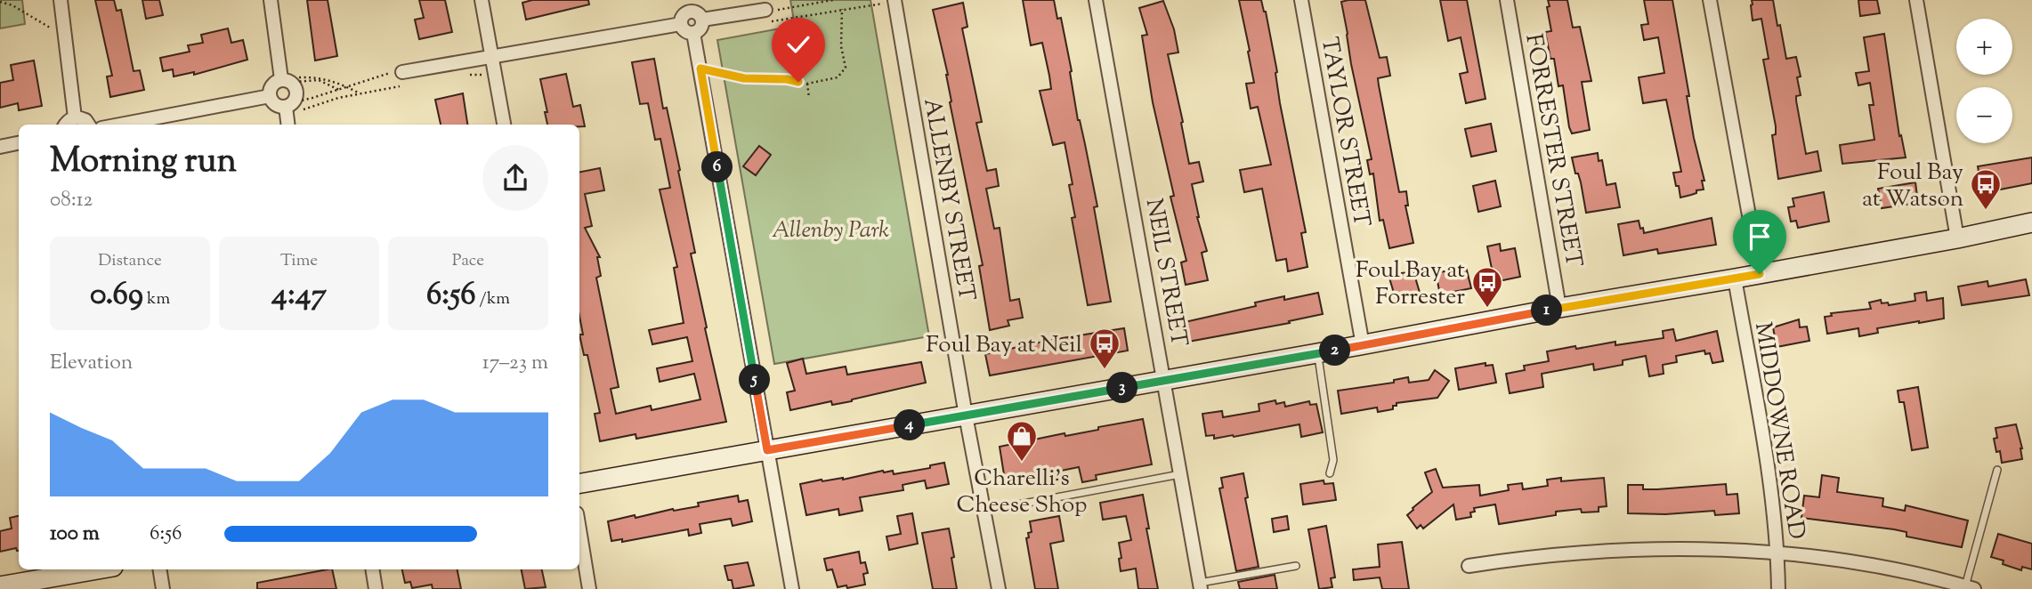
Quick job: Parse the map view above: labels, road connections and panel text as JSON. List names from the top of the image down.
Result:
{
  "streets": {
    "street": [
      "TAYLOR STREET",
      "FORRESTER STREET",
      "ALLENBY STREET",
      "NEIL STREET",
      "MIDDOWNE ROAD"
    ]
  },
  "parks": ["Allenby Park"],
  "places": {
    "bus stop": ["Foul Bay at Watson", "Foul Bay at Forrester", "Foul Bay at Neil"],
    "shop": ["Charelli's Cheese Shop"]
  },
  "page": {
    "map_buttons": ["+", "−"],
    "heading": ["Morning run", "08:12"],
    "pins": [
      "6",
      "1",
      "2",
      "5",
      "3",
      "4"
    ],
    "stats": [
      ["Distance", "0.69 km"],
      ["Time", "4:47"],
      ["Pace", "6:56 /km"]
    ],
    "chart": ["Elevation", "17–23 m"],
    "list": [
      {
        "name": "100 m",
        "note": "6:56"
      }
    ]
  }
}
